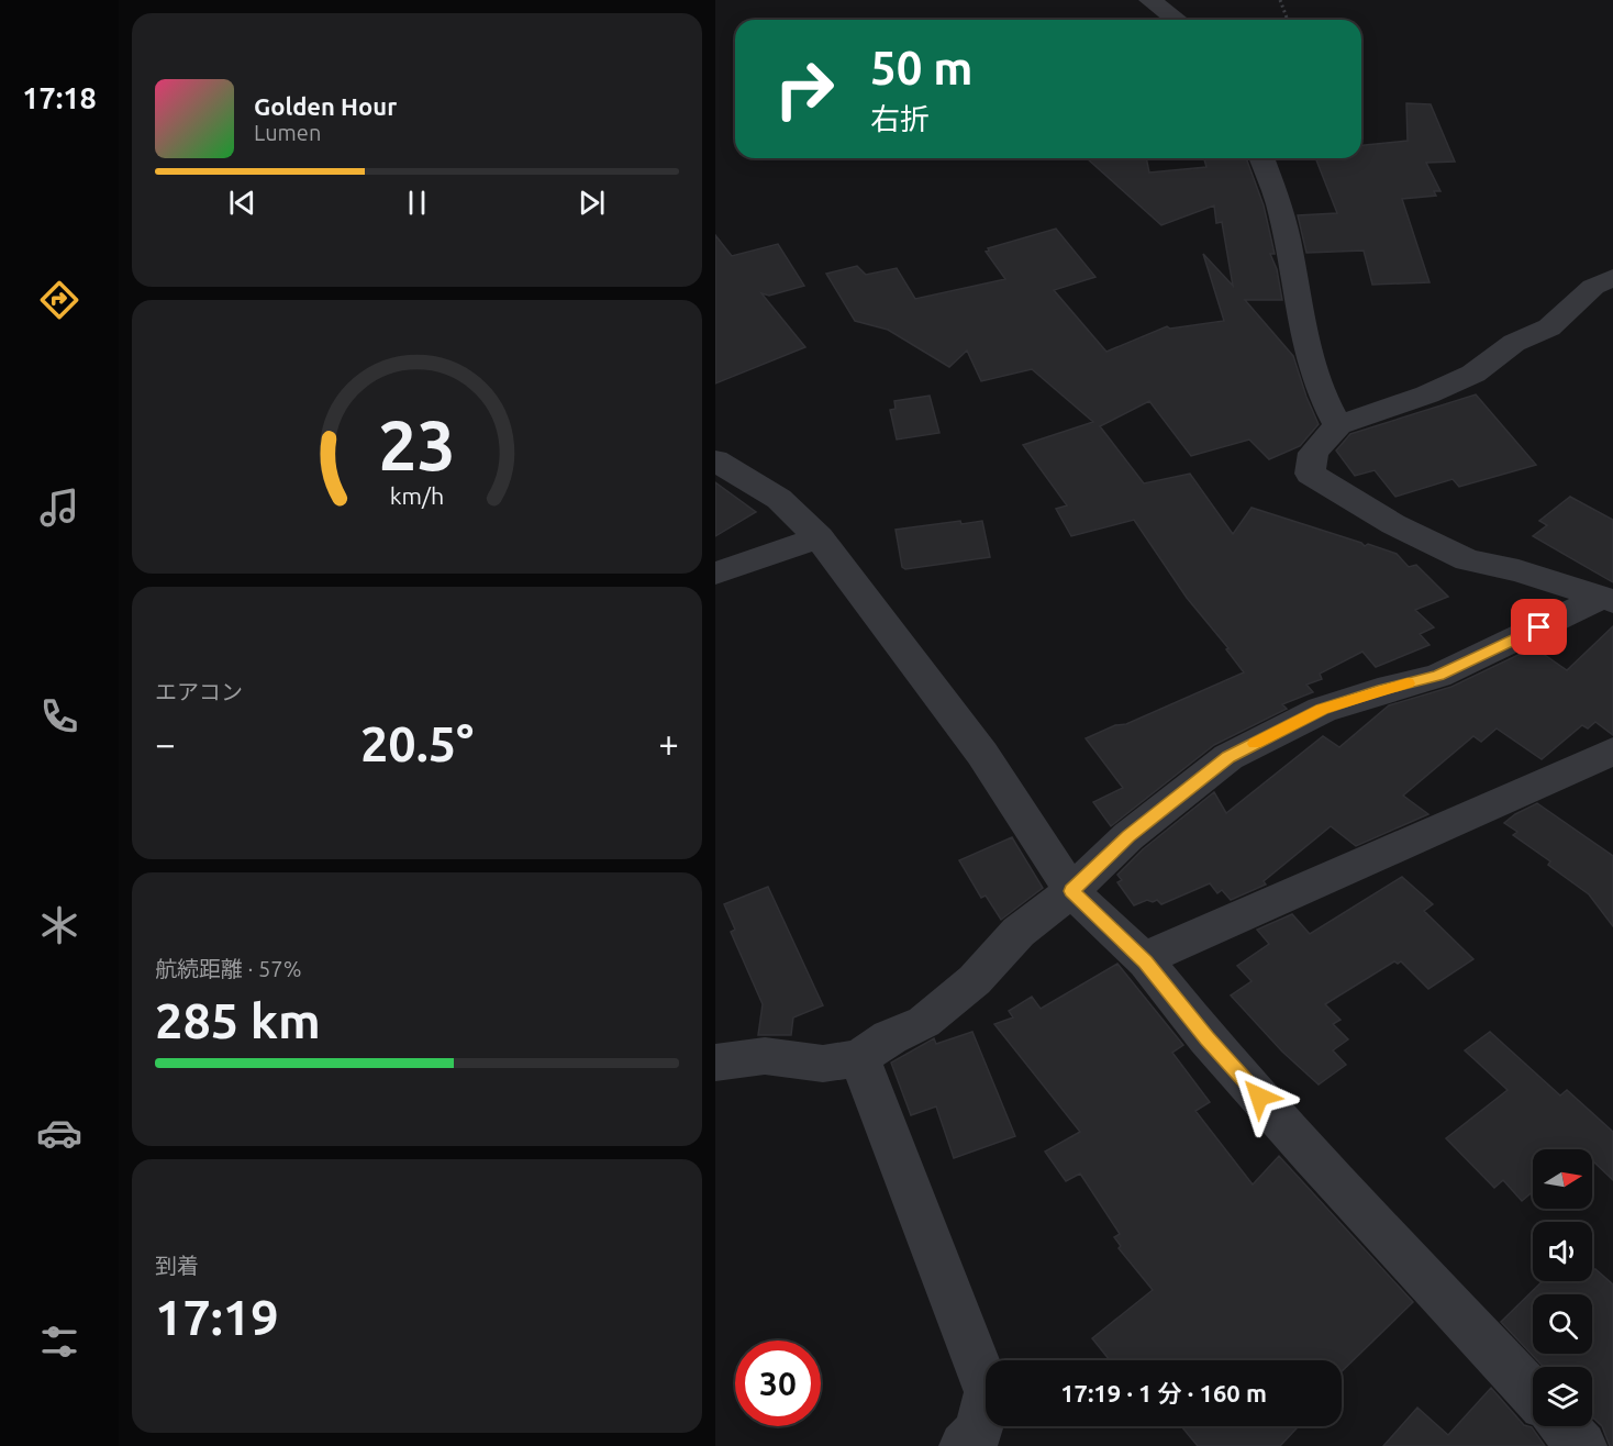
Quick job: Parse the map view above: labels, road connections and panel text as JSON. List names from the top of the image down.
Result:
{
  "north": "right",
  "page": {
    "tabs": "17:18",
    "turn": ["50 m", "右折"],
    "song": ["Golden Hour", "Lumen"],
    "tile": [
      "エアコン",
      ["航続距離 · 57%", "285 km"],
      ["到着", "17:19"]
    ],
    "heat": ["−", "20.5°", "+"],
    "limit": "30",
    "trip": "17:19 · 1 分 · 160 m",
    "gauge": ["23", "km/h"]
  }
}
